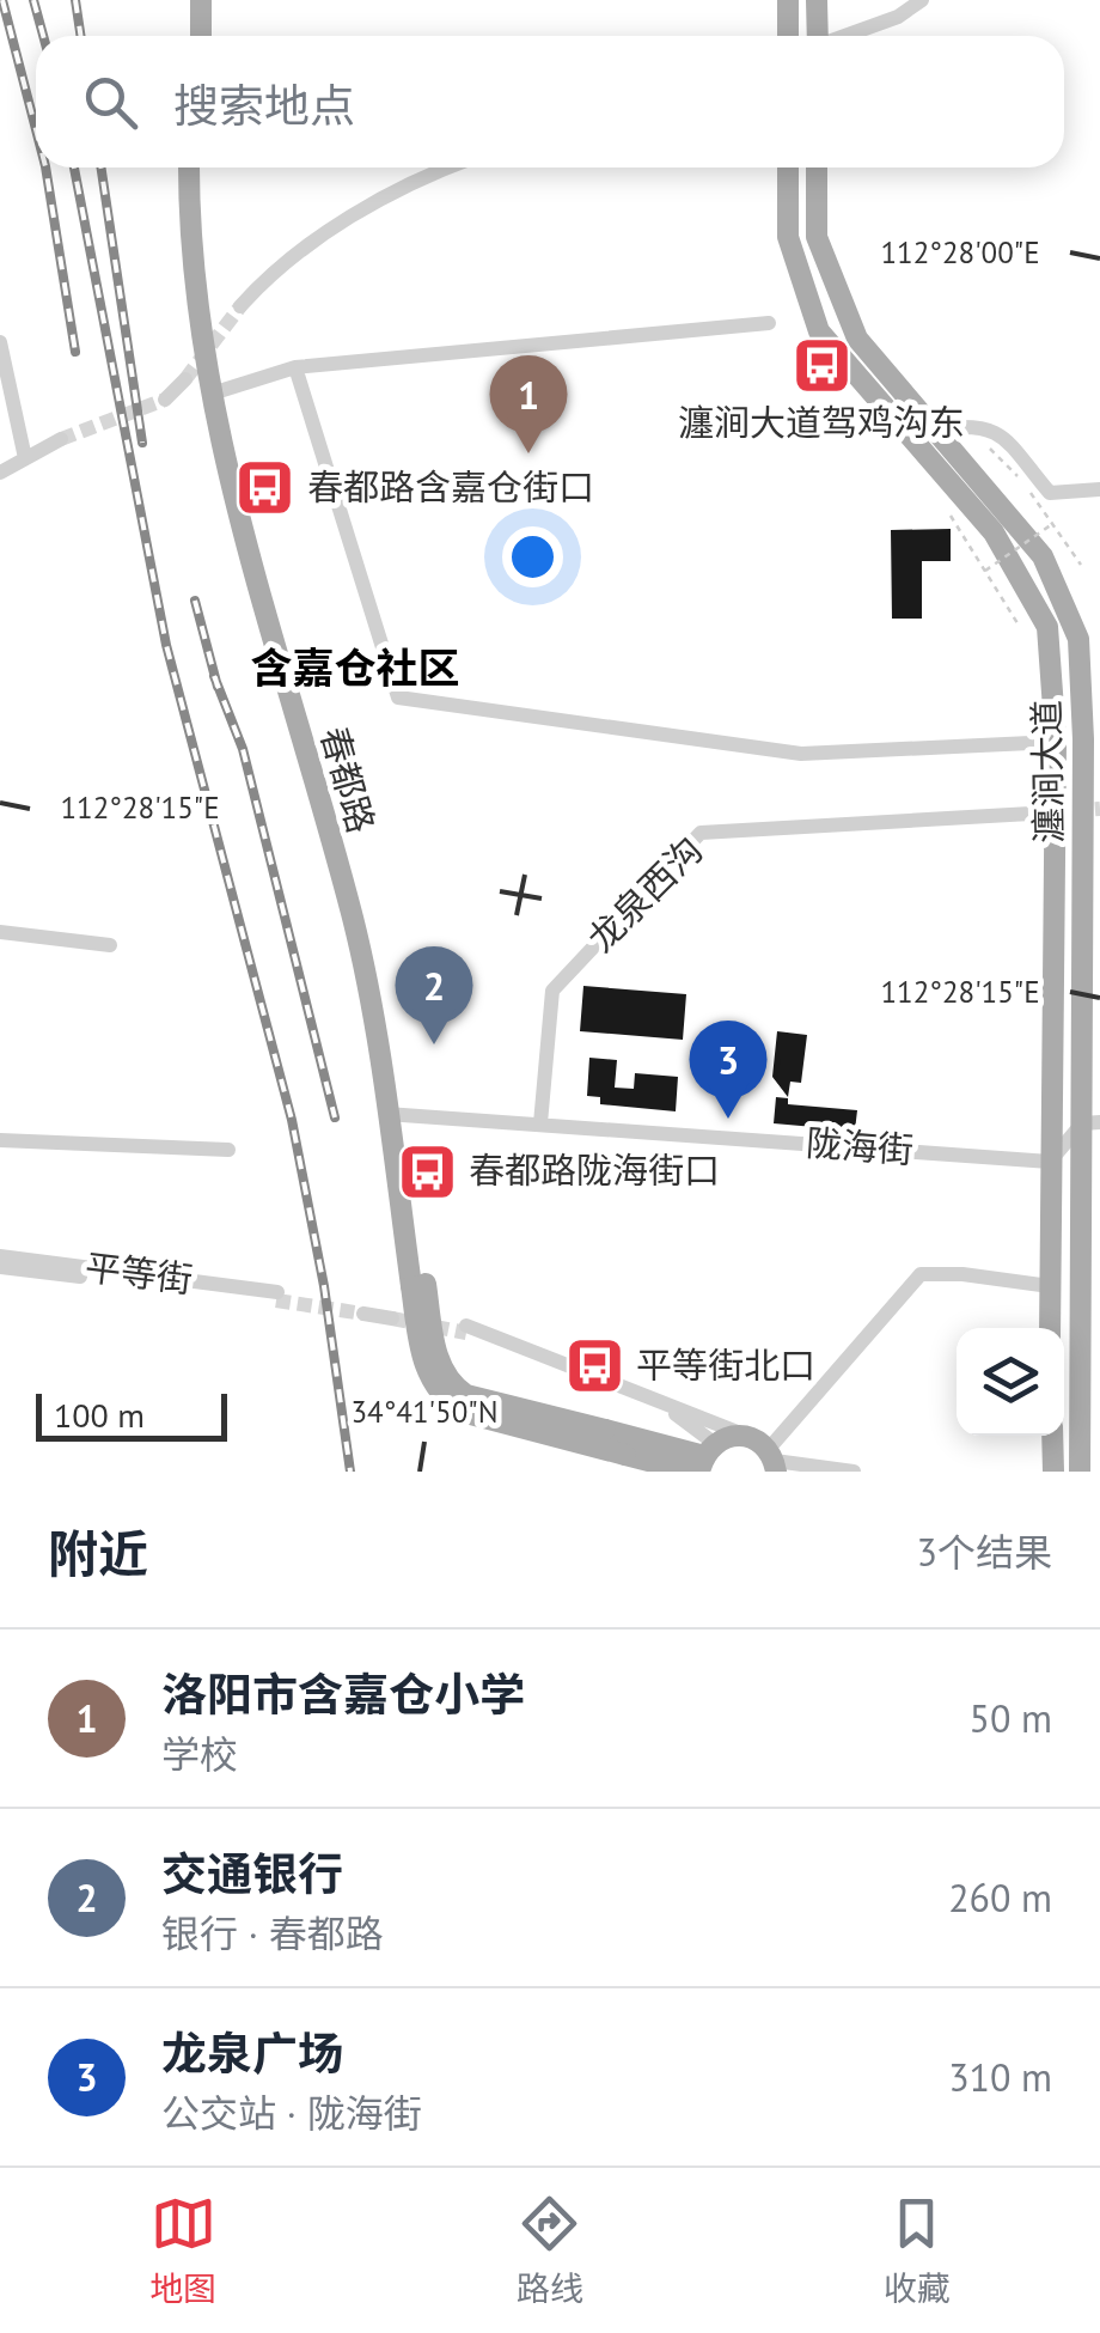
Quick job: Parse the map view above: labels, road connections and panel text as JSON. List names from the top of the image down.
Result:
{
  "streets": {
    "main road": ["瀍涧大道", "春都路"],
    "street": ["龙泉西沟", "陇海街", "平等街"]
  },
  "crossings": [
    ["瀍涧大道", "陇海街"],
    ["春都路", "陇海街"],
    ["龙泉西沟", "陇海街"]
  ],
  "districts": ["含嘉仓社区"],
  "places": {
    "bus stop": [
      "瀍涧大道驾鸡沟东",
      "春都路含嘉仓街口",
      "春都路陇海街口",
      "平等街北口"
    ]
  },
  "scale_bar": "100 m",
  "page": {
    "search": "搜索地点",
    "pins": ["1", "2", "3"],
    "scale": "100 m",
    "heading": ["附近", "3个结果"],
    "list": [
      {
        "mark": "1",
        "name": "洛阳市含嘉仓小学",
        "note": "学校",
        "value": "50 m"
      },
      {
        "mark": "2",
        "name": "交通银行",
        "note": "银行 · 春都路",
        "value": "260 m"
      },
      {
        "mark": "3",
        "name": "龙泉广场",
        "note": "公交站 · 陇海街",
        "value": "310 m"
      }
    ],
    "nav": ["地图", "路线", "收藏"]
  },
  "coordinates": ["112°28'00\"E", "112°28'15\"E", "34°41'50\"N"]
}
